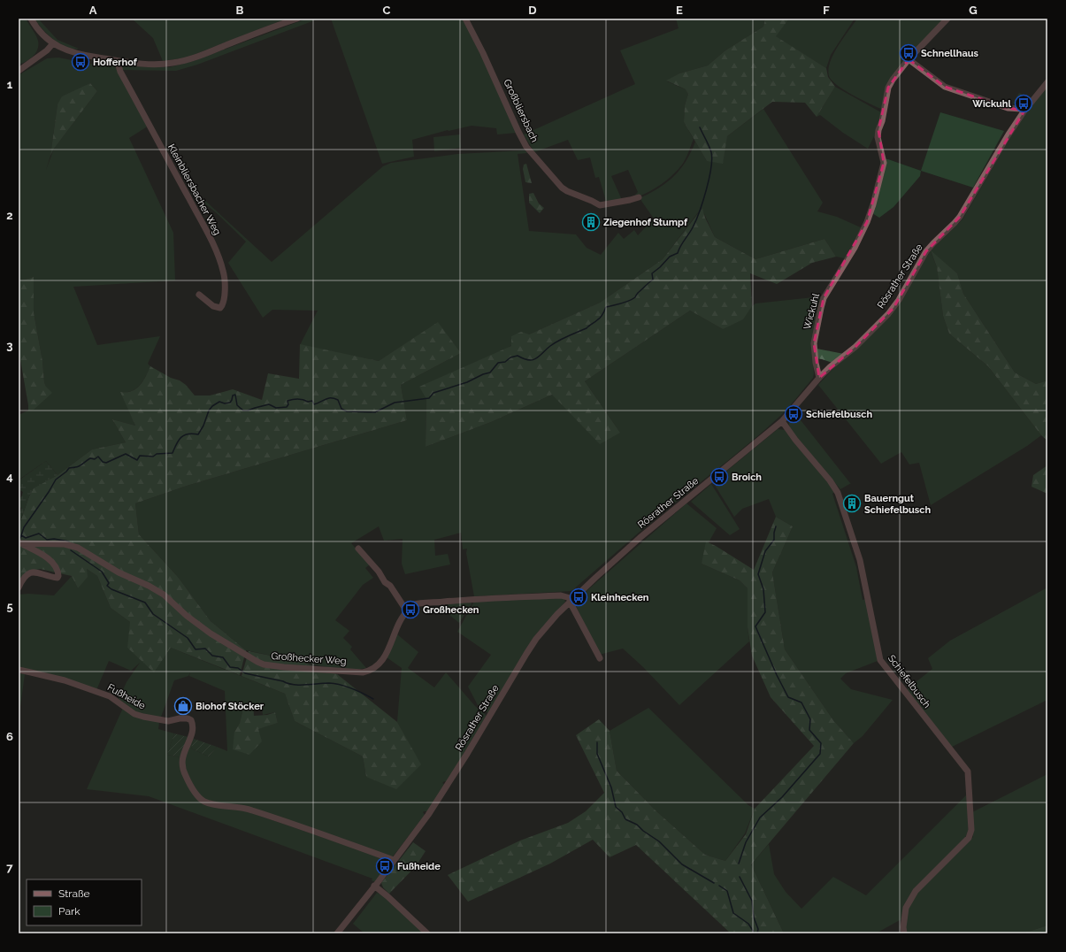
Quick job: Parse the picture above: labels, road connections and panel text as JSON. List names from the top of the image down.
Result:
{
  "streets": {
    "street": [
      "Großbliersbach",
      "Kleinbliersbacher Weg",
      "Rösrather Straße",
      "Wickuhl",
      "Großhecker Weg",
      "Schiefelbusch",
      "Fußheide"
    ]
  },
  "crossings": [
    ["Rösrather Straße", "Wickuhl"],
    ["Rösrather Straße", "Schiefelbusch"],
    ["Rösrather Straße", "Fußheide"]
  ],
  "places": {
    "bus stop": [
      "Schnellhaus",
      "Hofferhof",
      "Wickuhl",
      "Schiefelbusch",
      "Broich",
      "Kleinhecken",
      "Großhecken",
      "Fußheide"
    ],
    "building": ["Ziegenhof Stumpf", "Bauerngut Schiefelbusch"],
    "shop": ["Biohof Stöcker"]
  },
  "legend": ["Straße", "Park"],
  "grid": {
    "columns": [
      "A",
      "B",
      "C",
      "D",
      "E",
      "F",
      "G"
    ],
    "rows": [
      "1",
      "2",
      "3",
      "4",
      "5",
      "6",
      "7"
    ]
  }
}
